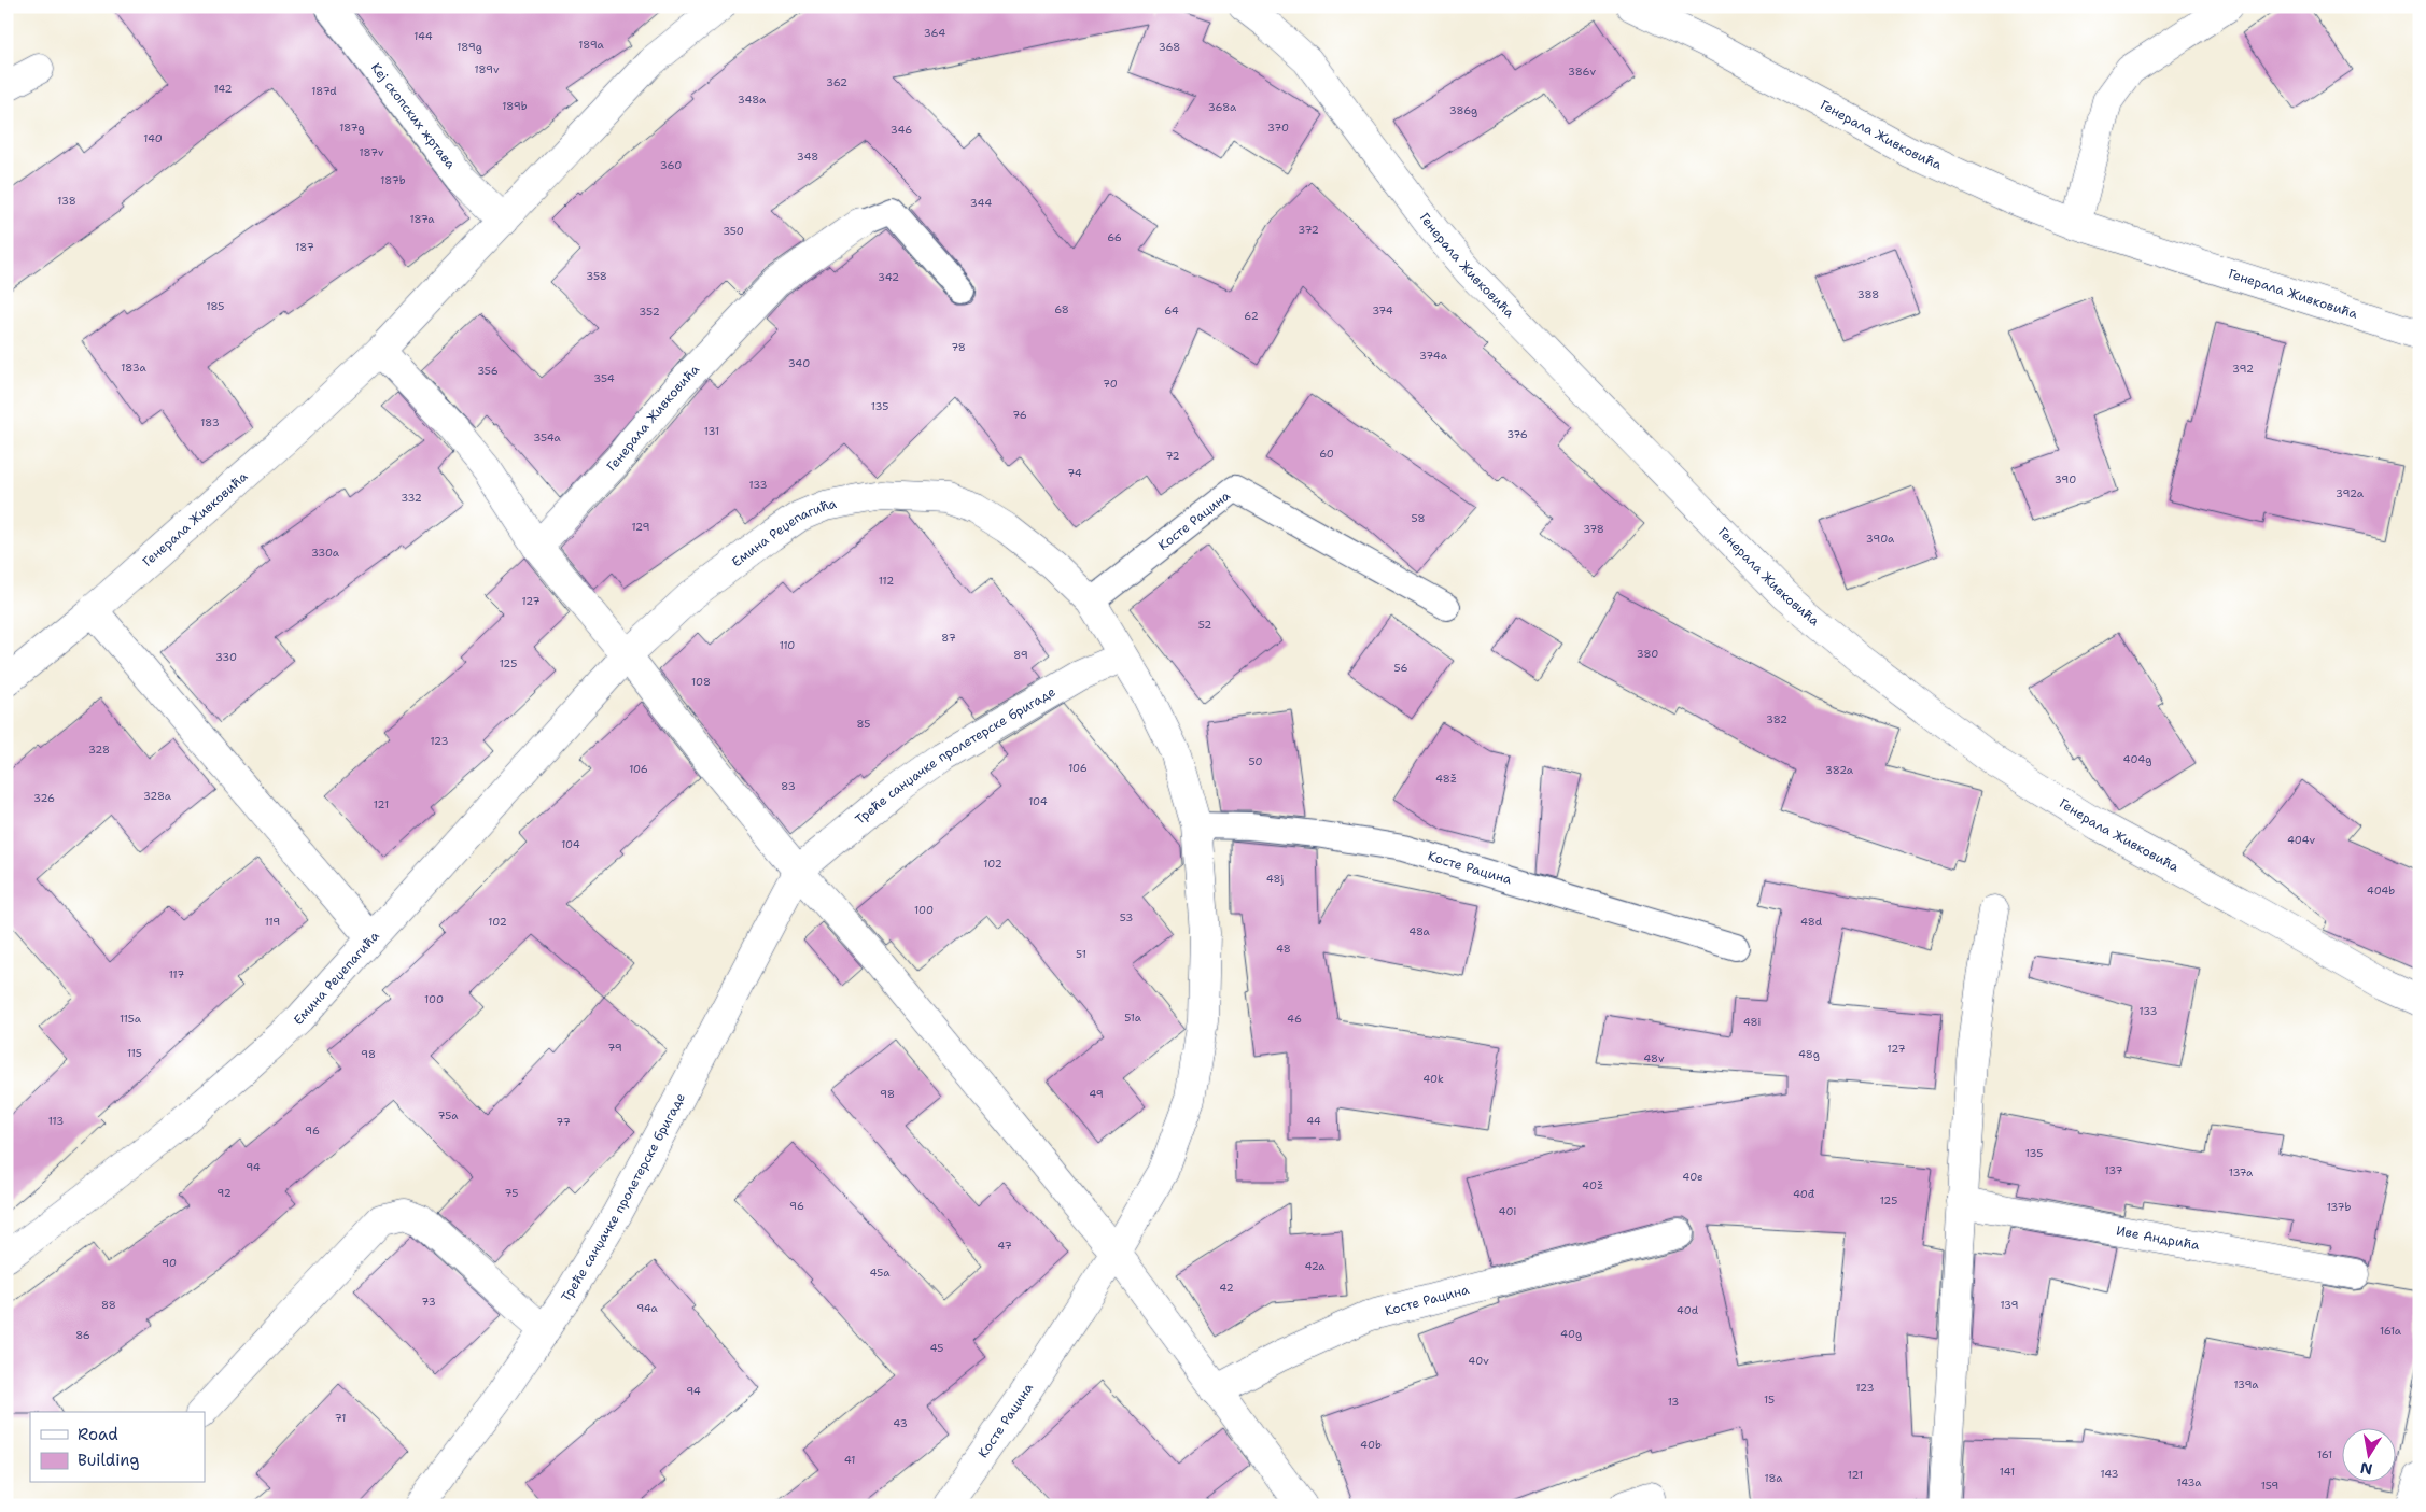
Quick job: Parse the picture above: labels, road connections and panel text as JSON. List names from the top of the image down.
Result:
{
  "streets": {
    "street": [
      "Кеј скопских жртава",
      "Генерала Живковића",
      "Косте Рацина",
      "Емина Реџепагића",
      "Треће санџачке пролетерске бригаде",
      "Иве Андрића"
    ]
  },
  "crossings": [
    ["Кеј скопских жртава", "Генерала Живковића"],
    ["Косте Рацина", "Емина Реџепагића"],
    ["Косте Рацина", "Треће санџачке пролетерске бригаде"]
  ],
  "house_numbers": [
    "364",
    "144",
    "189a",
    "189g",
    "368",
    "189v",
    "386v",
    "362",
    "142",
    "187d",
    "348a",
    "189b",
    "368a",
    "386g",
    "187g",
    "370",
    "346",
    "140",
    "187v",
    "348",
    "360",
    "187b",
    "138",
    "344",
    "187a",
    "372",
    "350",
    "66",
    "187",
    "358",
    "342",
    "388",
    "185",
    "68",
    "64",
    "374",
    "352",
    "62",
    "78",
    "374a",
    "340",
    "183a",
    "392",
    "356",
    "354",
    "70",
    "135",
    "76",
    "183",
    "131",
    "376",
    "354a",
    "60",
    "72",
    "74",
    "390",
    "133",
    "392a",
    "332",
    "58",
    "129",
    "378",
    "390a",
    "330a",
    "112",
    "127",
    "52",
    "87",
    "110",
    "380",
    "89",
    "330",
    "125",
    "56",
    "108",
    "382",
    "85",
    "123",
    "328",
    "404g",
    "50",
    "106",
    "106",
    "382a",
    "48ž",
    "83",
    "328a",
    "326",
    "104",
    "121",
    "404v",
    "104",
    "102",
    "48j",
    "404b",
    "100",
    "53",
    "119",
    "102",
    "48d",
    "48a",
    "48",
    "51",
    "117",
    "100",
    "133",
    "51a",
    "115a",
    "46",
    "48i",
    "79",
    "127",
    "115",
    "98",
    "48g",
    "48v",
    "40k",
    "98",
    "49",
    "75a",
    "113",
    "44",
    "77",
    "96",
    "135",
    "94",
    "137",
    "137a",
    "40e",
    "40ž",
    "92",
    "75",
    "40đ",
    "125",
    "96",
    "137b",
    "40i",
    "47",
    "90",
    "42a",
    "45a",
    "42",
    "73",
    "88",
    "139",
    "94a",
    "40d",
    "161a",
    "40g",
    "86",
    "45",
    "40v",
    "139a",
    "123",
    "94",
    "15",
    "13",
    "71",
    "43",
    "40b",
    "161",
    "41",
    "141",
    "143",
    "121",
    "18a",
    "143a",
    "159"
  ],
  "legend": ["Road", "Building"],
  "north": "bottom"
}
